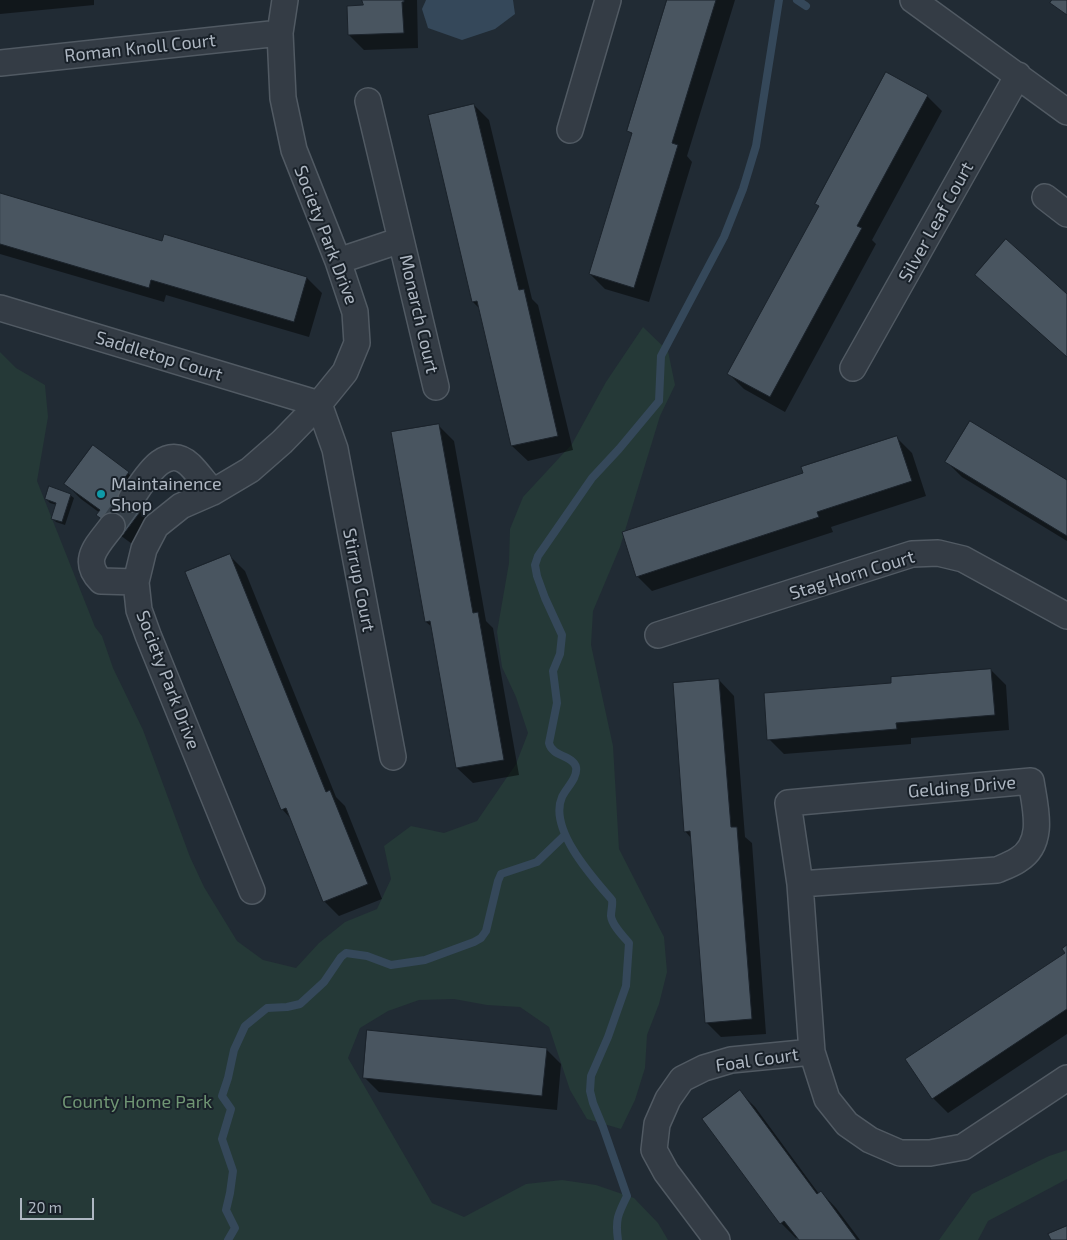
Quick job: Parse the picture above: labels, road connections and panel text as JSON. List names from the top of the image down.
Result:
{
  "streets": {
    "street": [
      "Roman Knoll Court",
      "Silver Leaf Court",
      "Society Park Drive",
      "Monarch Court",
      "Saddletop Court",
      "Stag Horn Court",
      "Stirrup Court",
      "Gelding Drive",
      "Foal Court"
    ]
  },
  "crossings": [
    ["Roman Knoll Court", "Society Park Drive"],
    ["Society Park Drive", "Monarch Court"],
    ["Society Park Drive", "Saddletop Court"],
    ["Society Park Drive", "Stirrup Court"],
    ["Saddletop Court", "Stirrup Court"],
    ["Gelding Drive", "Foal Court"]
  ],
  "parks": ["County Home Park"],
  "places": ["Maintainence Shop"],
  "scale_bar": "20 m"
}
